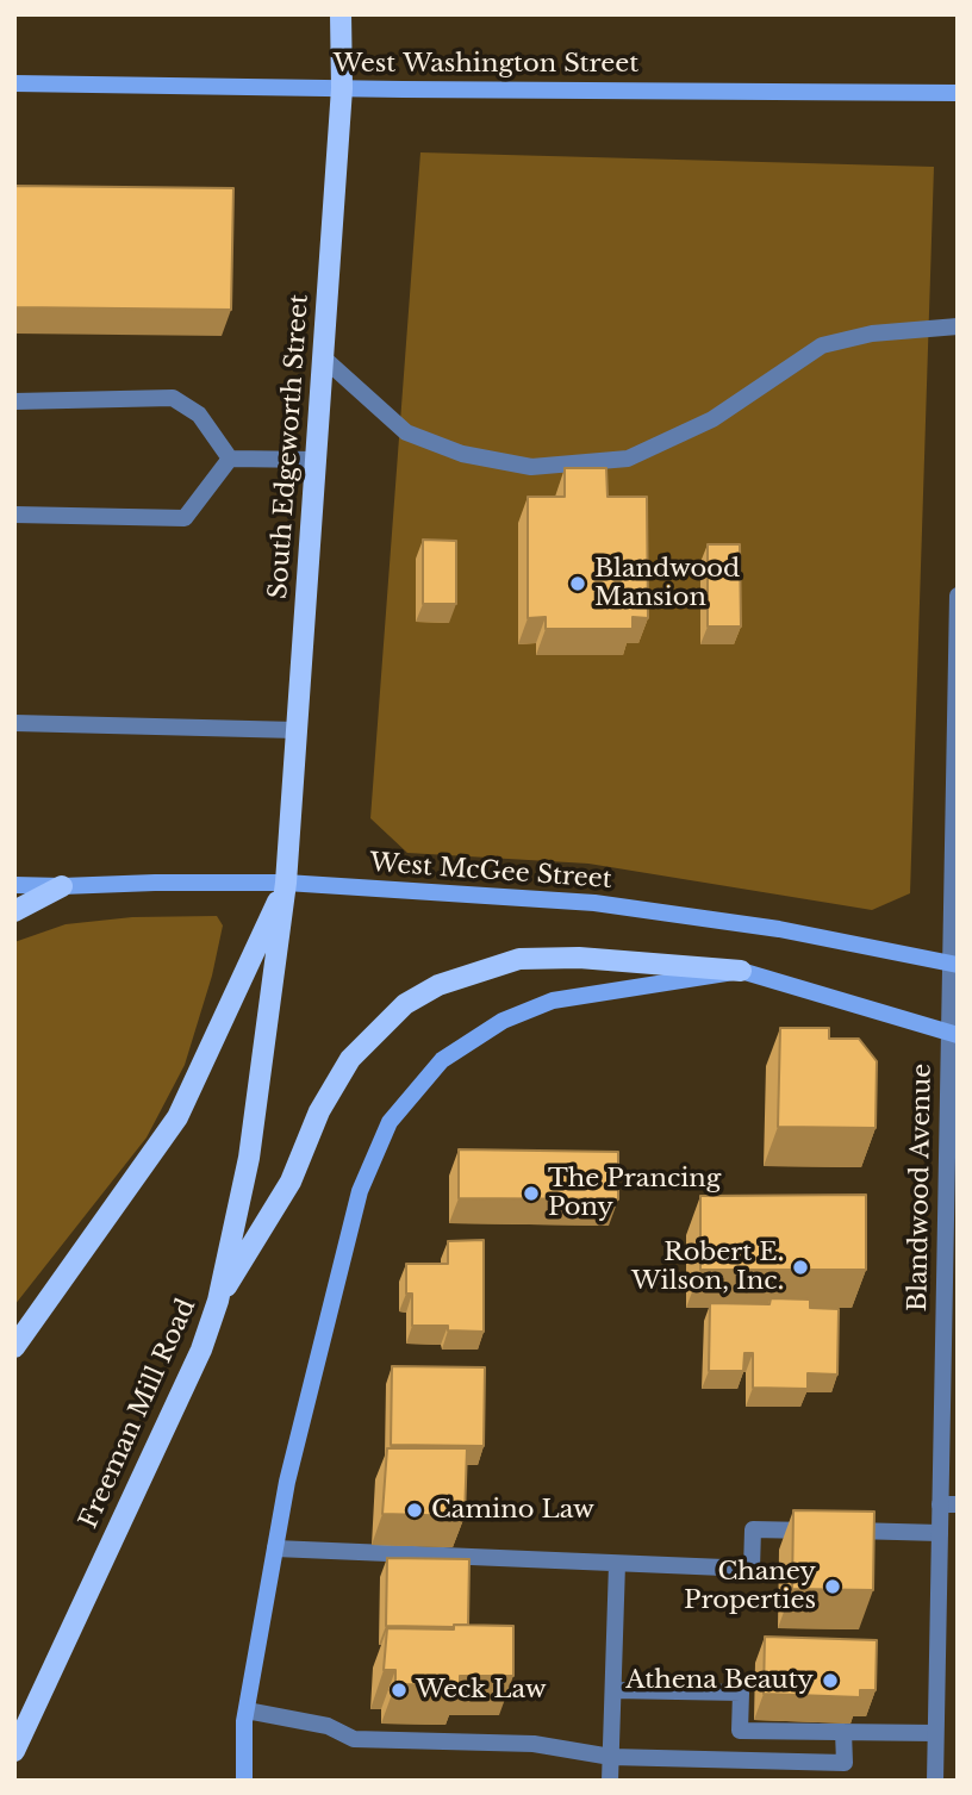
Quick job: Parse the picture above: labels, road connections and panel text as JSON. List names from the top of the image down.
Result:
{
  "streets": {
    "main road": ["South Edgeworth Street", "Freeman Mill Road"],
    "street": ["West Washington Street", "West McGee Street", "Blandwood Avenue"]
  },
  "crossings": [
    ["West Washington Street", "South Edgeworth Street"],
    ["South Edgeworth Street", "West McGee Street"],
    ["South Edgeworth Street", "Freeman Mill Road"],
    ["West McGee Street", "Blandwood Avenue"],
    ["West McGee Street", "Freeman Mill Road"]
  ],
  "places": [
    "Blandwood Mansion",
    "The Prancing Pony",
    "Robert E. Wilson, Inc.",
    "Camino Law",
    "Chaney Properties",
    "Athena Beauty",
    "Weck Law"
  ]
}
